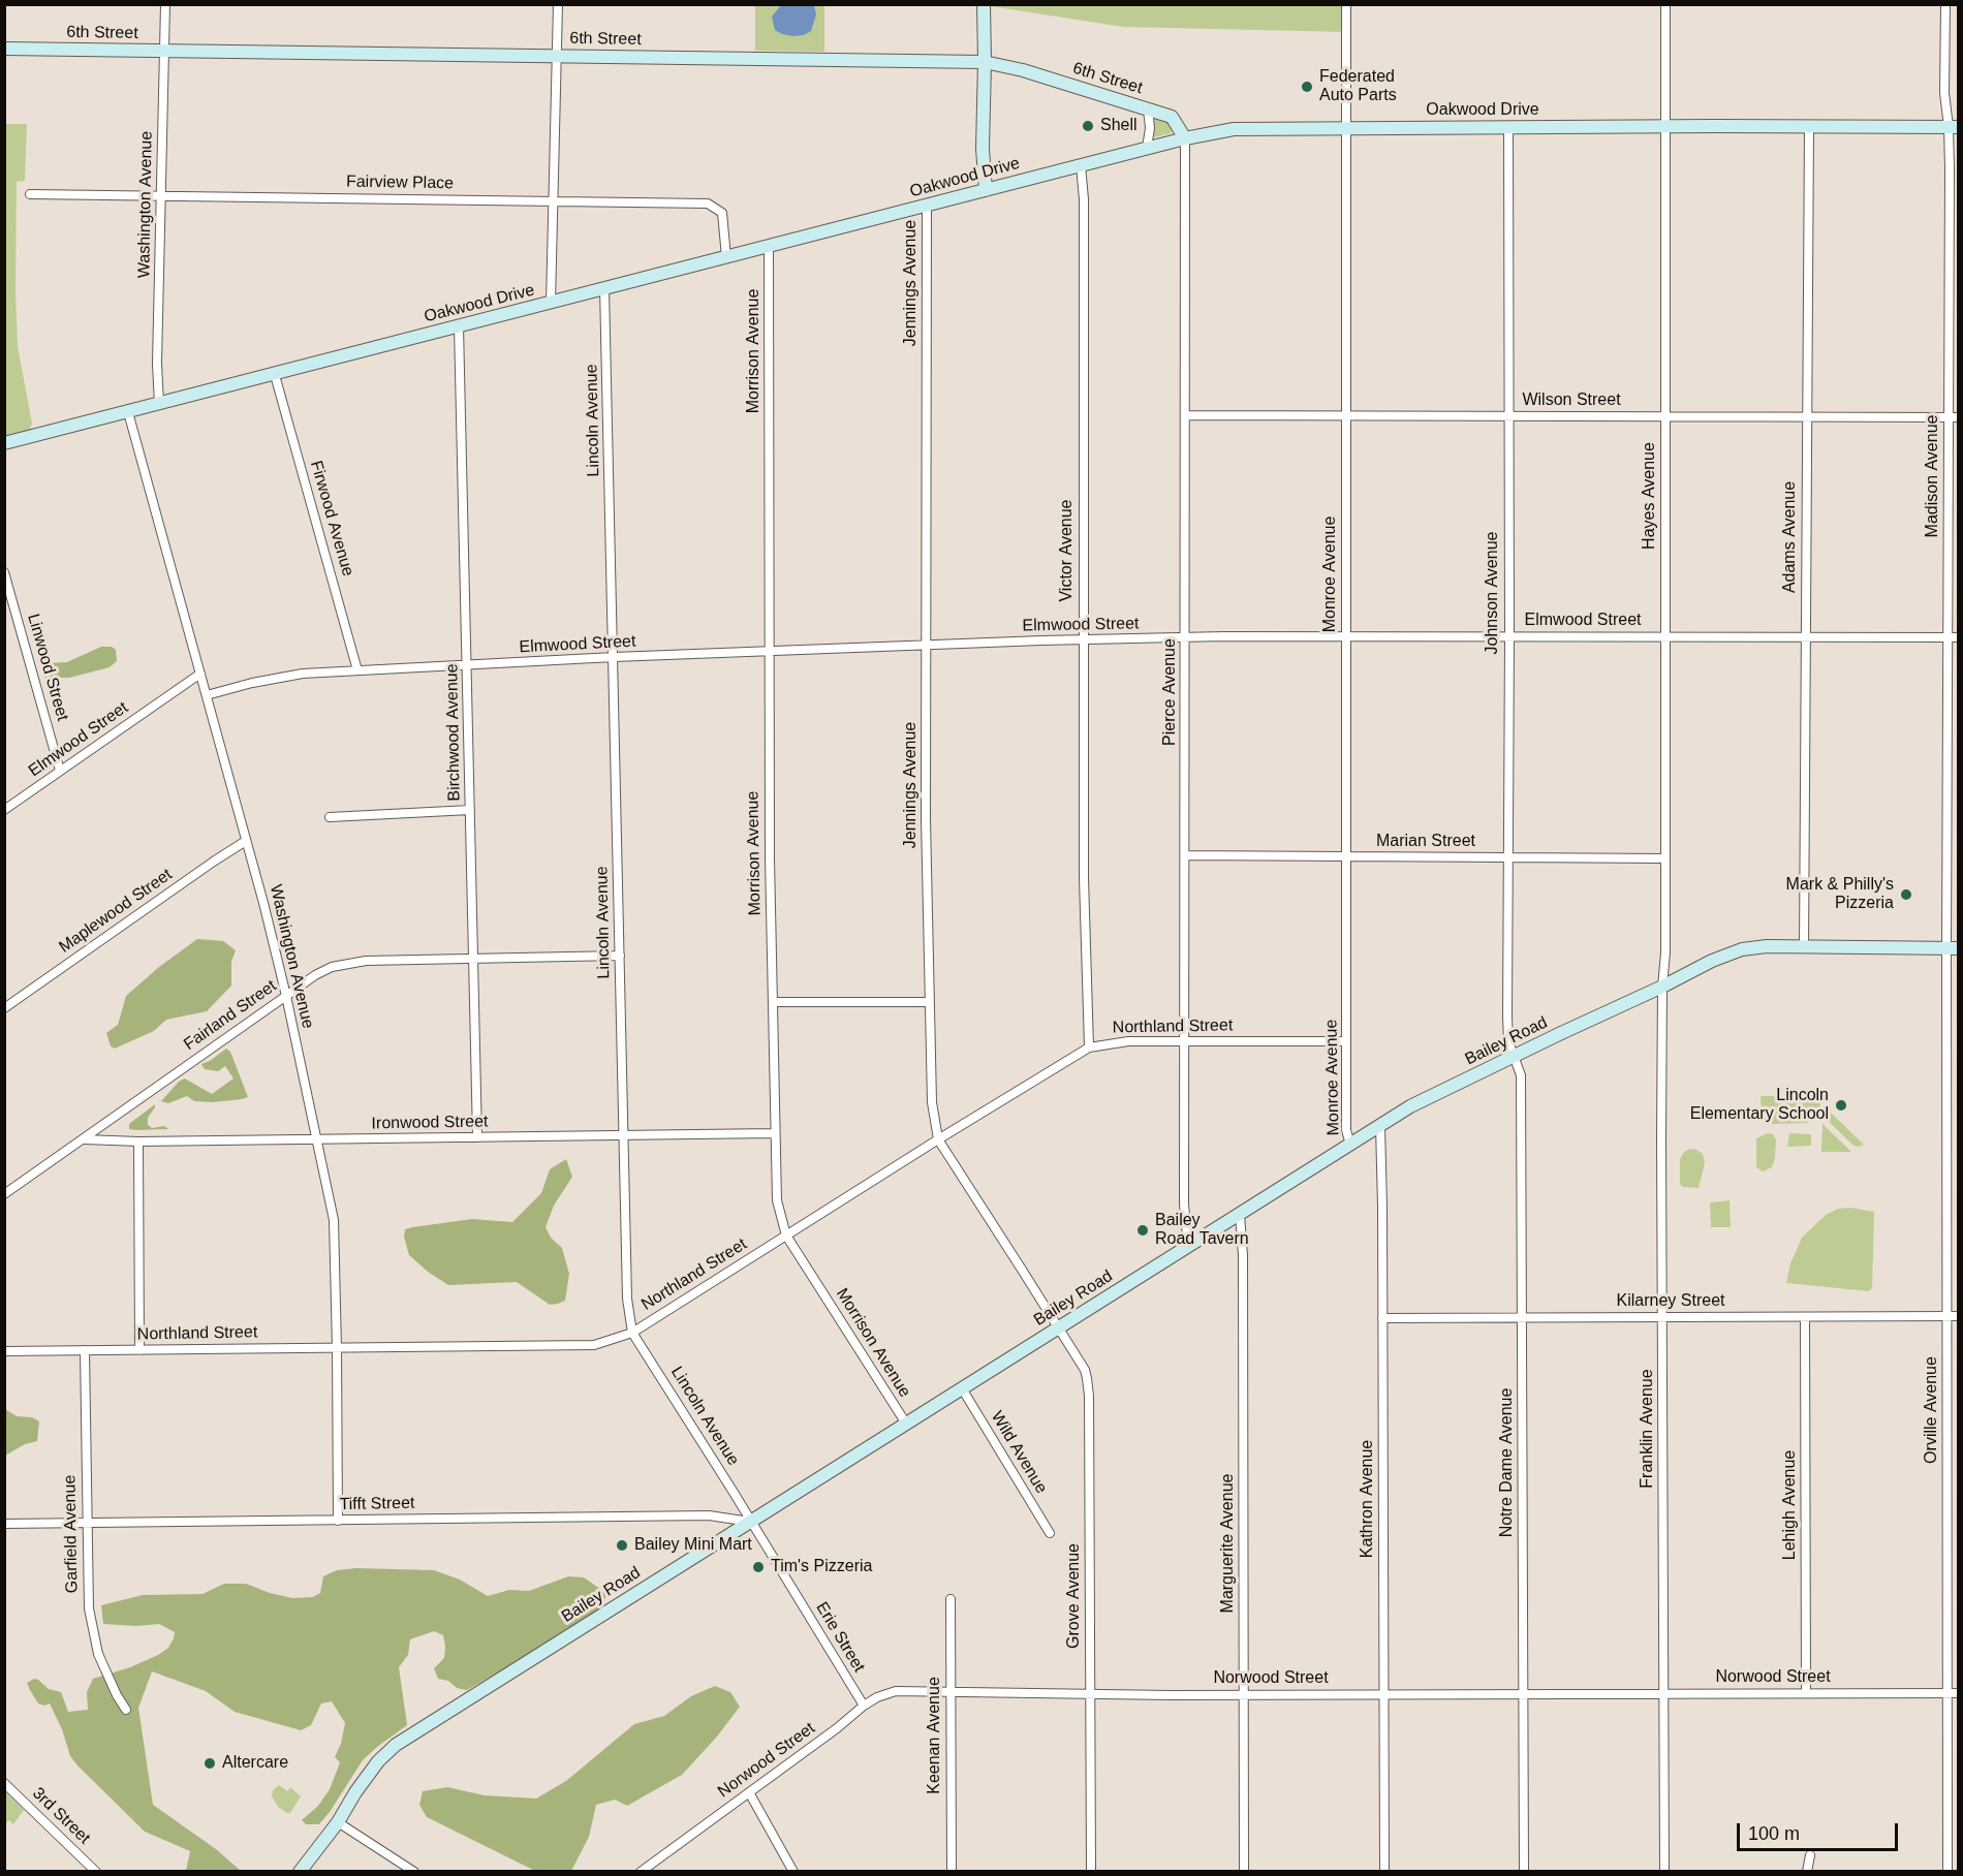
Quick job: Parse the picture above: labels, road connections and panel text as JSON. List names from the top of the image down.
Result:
{
  "streets": {
    "street": [
      "6th Street",
      "Oakwood Drive",
      "Fairview Place",
      "Washington Avenue",
      "Jennings Avenue",
      "Morrison Avenue",
      "Wilson Street",
      "Lincoln Avenue",
      "Madison Avenue",
      "Hayes Avenue",
      "Firwood Avenue",
      "Adams Avenue",
      "Victor Avenue",
      "Monroe Avenue",
      "Johnson Avenue",
      "Elmwood Street",
      "Linwood Street",
      "Pierce Avenue",
      "Birchwood Avenue",
      "Marian Street",
      "Maplewood Street",
      "Fairland Street",
      "Northland Street",
      "Bailey Road",
      "Ironwood Street",
      "Kilarney Street",
      "Orville Avenue",
      "Franklin Avenue",
      "Wild Avenue",
      "Notre Dame Avenue",
      "Kathron Avenue",
      "Tifft Street",
      "Lehigh Avenue",
      "Garfield Avenue",
      "Marguerite Avenue",
      "Grove Avenue",
      "Erie Street",
      "Norwood Street",
      "Keenan Avenue",
      "3rd Street"
    ]
  },
  "crossings": [
    ["6th Street", "Oakwood Drive"],
    ["6th Street", "Washington Avenue"],
    ["6th Street", "Pierce Avenue"],
    ["Oakwood Drive", "Fairview Place"],
    ["Oakwood Drive", "Washington Avenue"],
    ["Oakwood Drive", "Jennings Avenue"],
    ["Oakwood Drive", "Morrison Avenue"],
    ["Oakwood Drive", "Lincoln Avenue"],
    ["Oakwood Drive", "Madison Avenue"],
    ["Oakwood Drive", "Hayes Avenue"],
    ["Oakwood Drive", "Firwood Avenue"],
    ["Oakwood Drive", "Adams Avenue"],
    ["Oakwood Drive", "Victor Avenue"],
    ["Oakwood Drive", "Monroe Avenue"],
    ["Oakwood Drive", "Johnson Avenue"],
    ["Oakwood Drive", "Pierce Avenue"],
    ["Oakwood Drive", "Birchwood Avenue"],
    ["Fairview Place", "Washington Avenue"],
    ["Washington Avenue", "Elmwood Street"],
    ["Washington Avenue", "Maplewood Street"],
    ["Washington Avenue", "Fairland Street"],
    ["Washington Avenue", "Northland Street"],
    ["Washington Avenue", "Ironwood Street"],
    ["Washington Avenue", "Tifft Street"],
    ["Jennings Avenue", "Elmwood Street"],
    ["Jennings Avenue", "Northland Street"],
    ["Jennings Avenue", "Bailey Road"],
    ["Jennings Avenue", "Grove Avenue"],
    ["Morrison Avenue", "Elmwood Street"],
    ["Morrison Avenue", "Northland Street"],
    ["Morrison Avenue", "Bailey Road"],
    ["Morrison Avenue", "Ironwood Street"],
    ["Wilson Street", "Madison Avenue"],
    ["Wilson Street", "Hayes Avenue"],
    ["Wilson Street", "Adams Avenue"],
    ["Wilson Street", "Monroe Avenue"],
    ["Wilson Street", "Johnson Avenue"],
    ["Wilson Street", "Pierce Avenue"],
    ["Lincoln Avenue", "Elmwood Street"],
    ["Lincoln Avenue", "Fairland Street"],
    ["Lincoln Avenue", "Northland Street"],
    ["Lincoln Avenue", "Bailey Road"],
    ["Lincoln Avenue", "Ironwood Street"],
    ["Lincoln Avenue", "Tifft Street"],
    ["Lincoln Avenue", "Erie Street"],
    ["Madison Avenue", "Elmwood Street"],
    ["Madison Avenue", "Bailey Road"],
    ["Madison Avenue", "Orville Avenue"],
    ["Hayes Avenue", "Elmwood Street"],
    ["Hayes Avenue", "Marian Street"],
    ["Hayes Avenue", "Bailey Road"],
    ["Hayes Avenue", "Franklin Avenue"],
    ["Firwood Avenue", "Elmwood Street"],
    ["Adams Avenue", "Elmwood Street"],
    ["Adams Avenue", "Bailey Road"],
    ["Victor Avenue", "Elmwood Street"],
    ["Victor Avenue", "Northland Street"],
    ["Monroe Avenue", "Elmwood Street"],
    ["Monroe Avenue", "Marian Street"],
    ["Monroe Avenue", "Northland Street"],
    ["Monroe Avenue", "Bailey Road"],
    ["Johnson Avenue", "Elmwood Street"],
    ["Johnson Avenue", "Marian Street"],
    ["Johnson Avenue", "Bailey Road"],
    ["Johnson Avenue", "Notre Dame Avenue"],
    ["Elmwood Street", "Linwood Street"],
    ["Elmwood Street", "Pierce Avenue"],
    ["Elmwood Street", "Birchwood Avenue"],
    ["Pierce Avenue", "Marian Street"],
    ["Pierce Avenue", "Northland Street"],
    ["Pierce Avenue", "Bailey Road"],
    ["Birchwood Avenue", "Fairland Street"],
    ["Birchwood Avenue", "Ironwood Street"],
    ["Fairland Street", "Ironwood Street"],
    ["Northland Street", "Garfield Avenue"],
    ["Bailey Road", "Orville Avenue"],
    ["Bailey Road", "Franklin Avenue"],
    ["Bailey Road", "Wild Avenue"],
    ["Bailey Road", "Notre Dame Avenue"],
    ["Bailey Road", "Kathron Avenue"],
    ["Bailey Road", "Tifft Street"],
    ["Bailey Road", "Marguerite Avenue"],
    ["Bailey Road", "Grove Avenue"],
    ["Bailey Road", "Erie Street"],
    ["Kilarney Street", "Orville Avenue"],
    ["Kilarney Street", "Franklin Avenue"],
    ["Kilarney Street", "Notre Dame Avenue"],
    ["Kilarney Street", "Kathron Avenue"],
    ["Kilarney Street", "Lehigh Avenue"],
    ["Orville Avenue", "Norwood Street"],
    ["Franklin Avenue", "Norwood Street"],
    ["Notre Dame Avenue", "Norwood Street"],
    ["Kathron Avenue", "Norwood Street"],
    ["Tifft Street", "Garfield Avenue"],
    ["Tifft Street", "Erie Street"],
    ["Lehigh Avenue", "Norwood Street"],
    ["Marguerite Avenue", "Norwood Street"],
    ["Grove Avenue", "Norwood Street"],
    ["Erie Street", "Norwood Street"],
    ["Norwood Street", "Keenan Avenue"]
  ],
  "places": [
    "Federated Auto Parts",
    "Shell",
    "Mark & Philly's Pizzeria",
    "Lincoln Elementary School",
    "Bailey Road Tavern",
    "Bailey Mini Mart",
    "Tim's Pizzeria",
    "Altercare"
  ],
  "scale_bar": "100 m"
}
